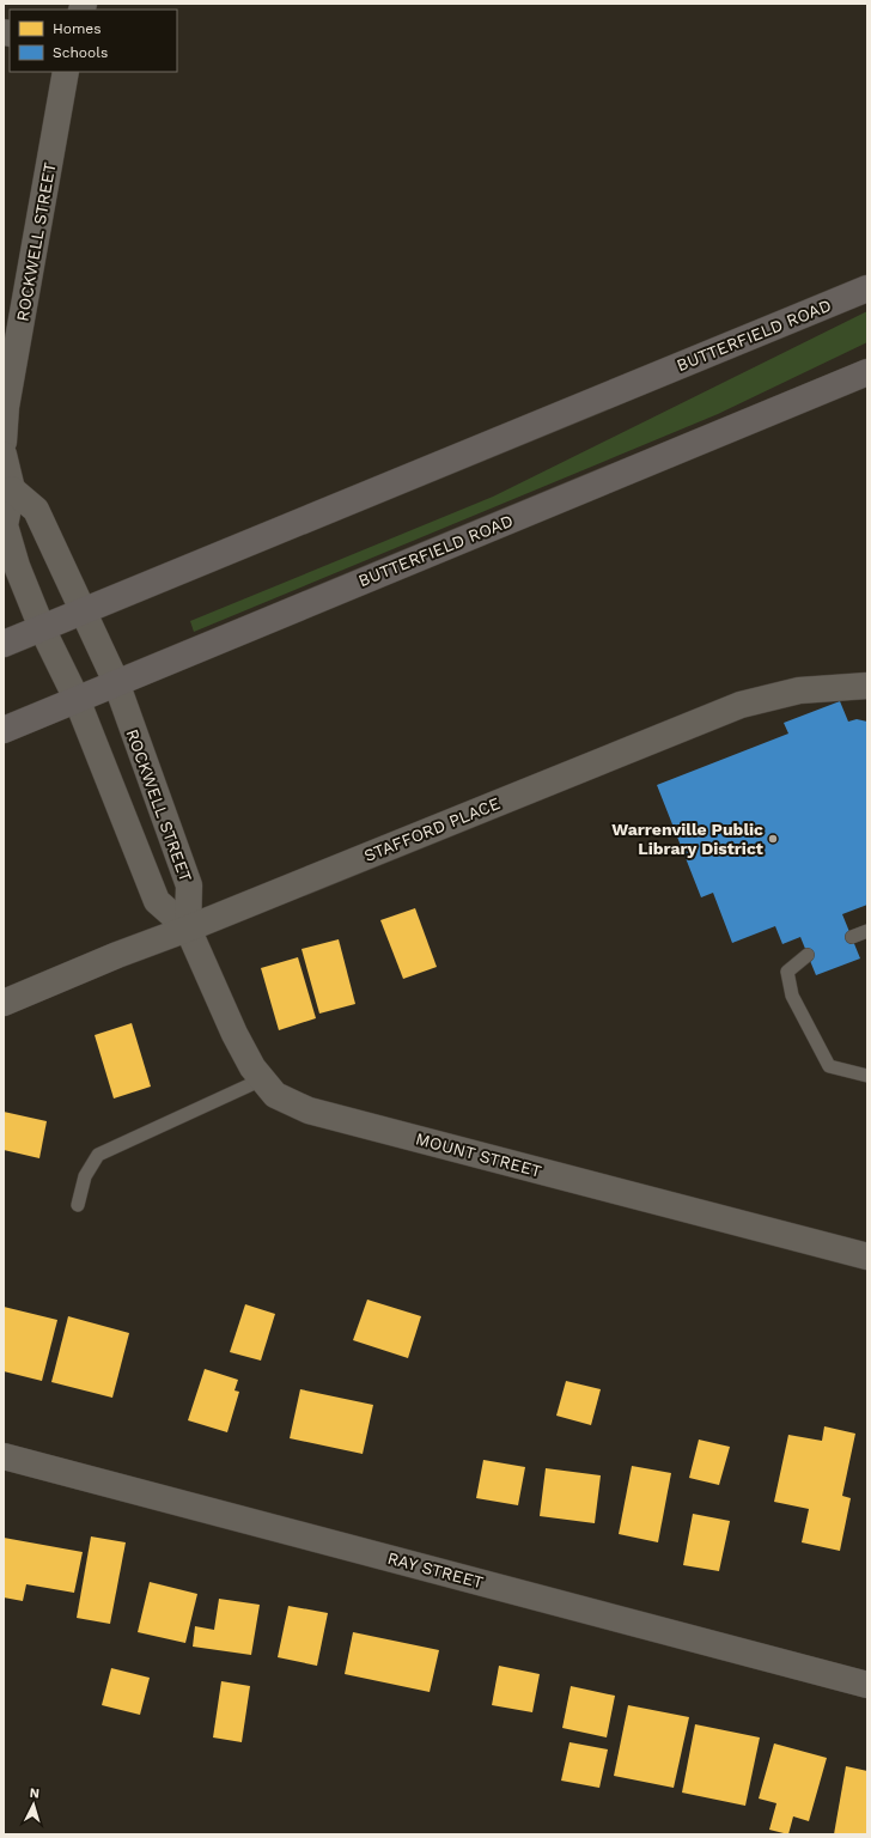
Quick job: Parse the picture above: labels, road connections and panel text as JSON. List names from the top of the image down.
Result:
{
  "streets": {
    "main road": ["BUTTERFIELD ROAD"],
    "street": [
      "ROCKWELL STREET",
      "STAFFORD PLACE",
      "MOUNT STREET",
      "RAY STREET"
    ]
  },
  "crossings": [
    ["ROCKWELL STREET", "BUTTERFIELD ROAD"],
    ["ROCKWELL STREET", "STAFFORD PLACE"],
    ["ROCKWELL STREET", "MOUNT STREET"],
    ["STAFFORD PLACE", "MOUNT STREET"]
  ],
  "places": ["Warrenville Public Library District"],
  "legend": ["Homes", "Schools"],
  "north": "top"
}
